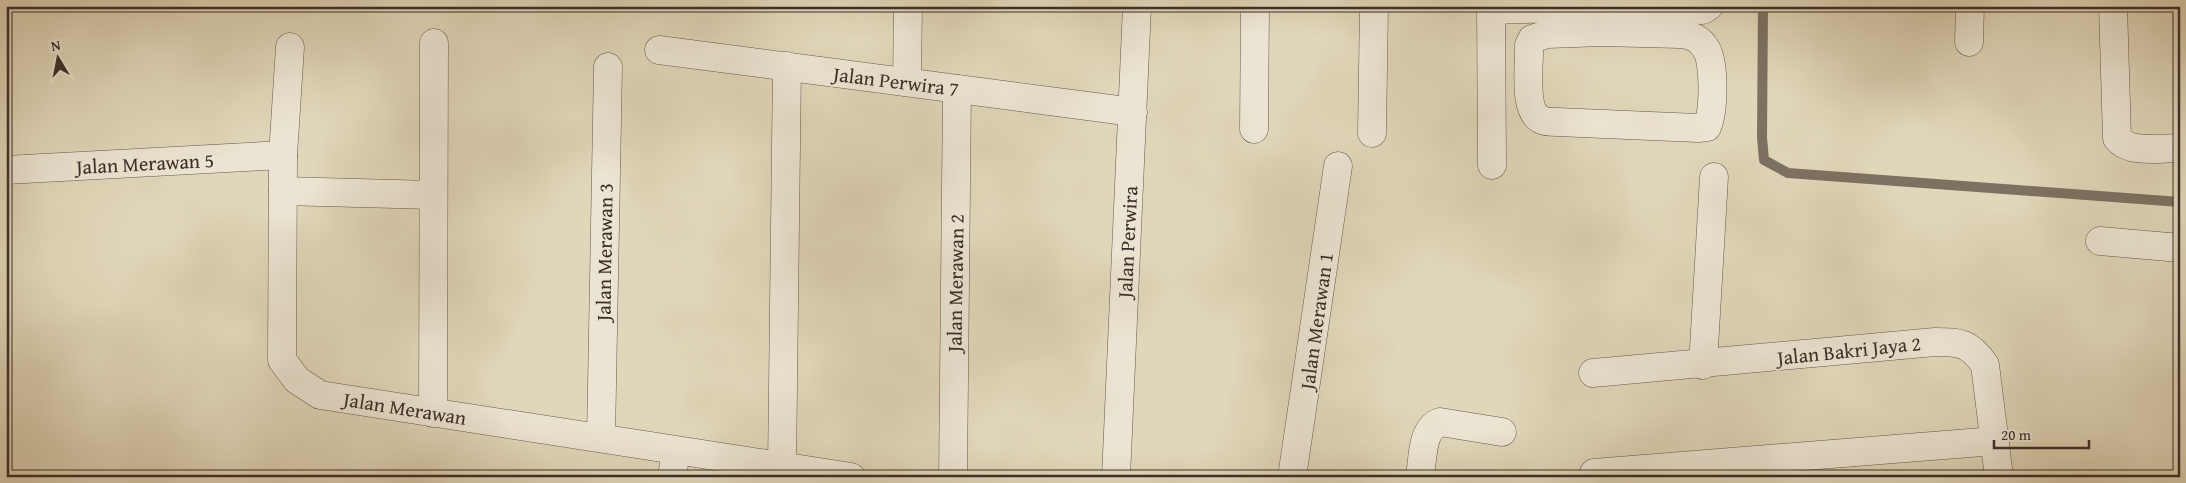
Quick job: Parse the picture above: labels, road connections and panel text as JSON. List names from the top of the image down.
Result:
{
  "streets": {
    "street": [
      "Jalan Perwira 7",
      "Jalan Merawan 5",
      "Jalan Perwira",
      "Jalan Merawan 3",
      "Jalan Merawan 2",
      "Jalan Merawan 1",
      "Jalan Bakri Jaya 2",
      "Jalan Merawan"
    ]
  },
  "crossings": [
    ["Jalan Perwira 7", "Jalan Perwira"],
    ["Jalan Perwira 7", "Jalan Merawan 2"],
    ["Jalan Merawan 5", "Jalan Merawan"],
    ["Jalan Merawan 3", "Jalan Merawan"]
  ],
  "scale_bar": "20 m",
  "north": "top"
}
